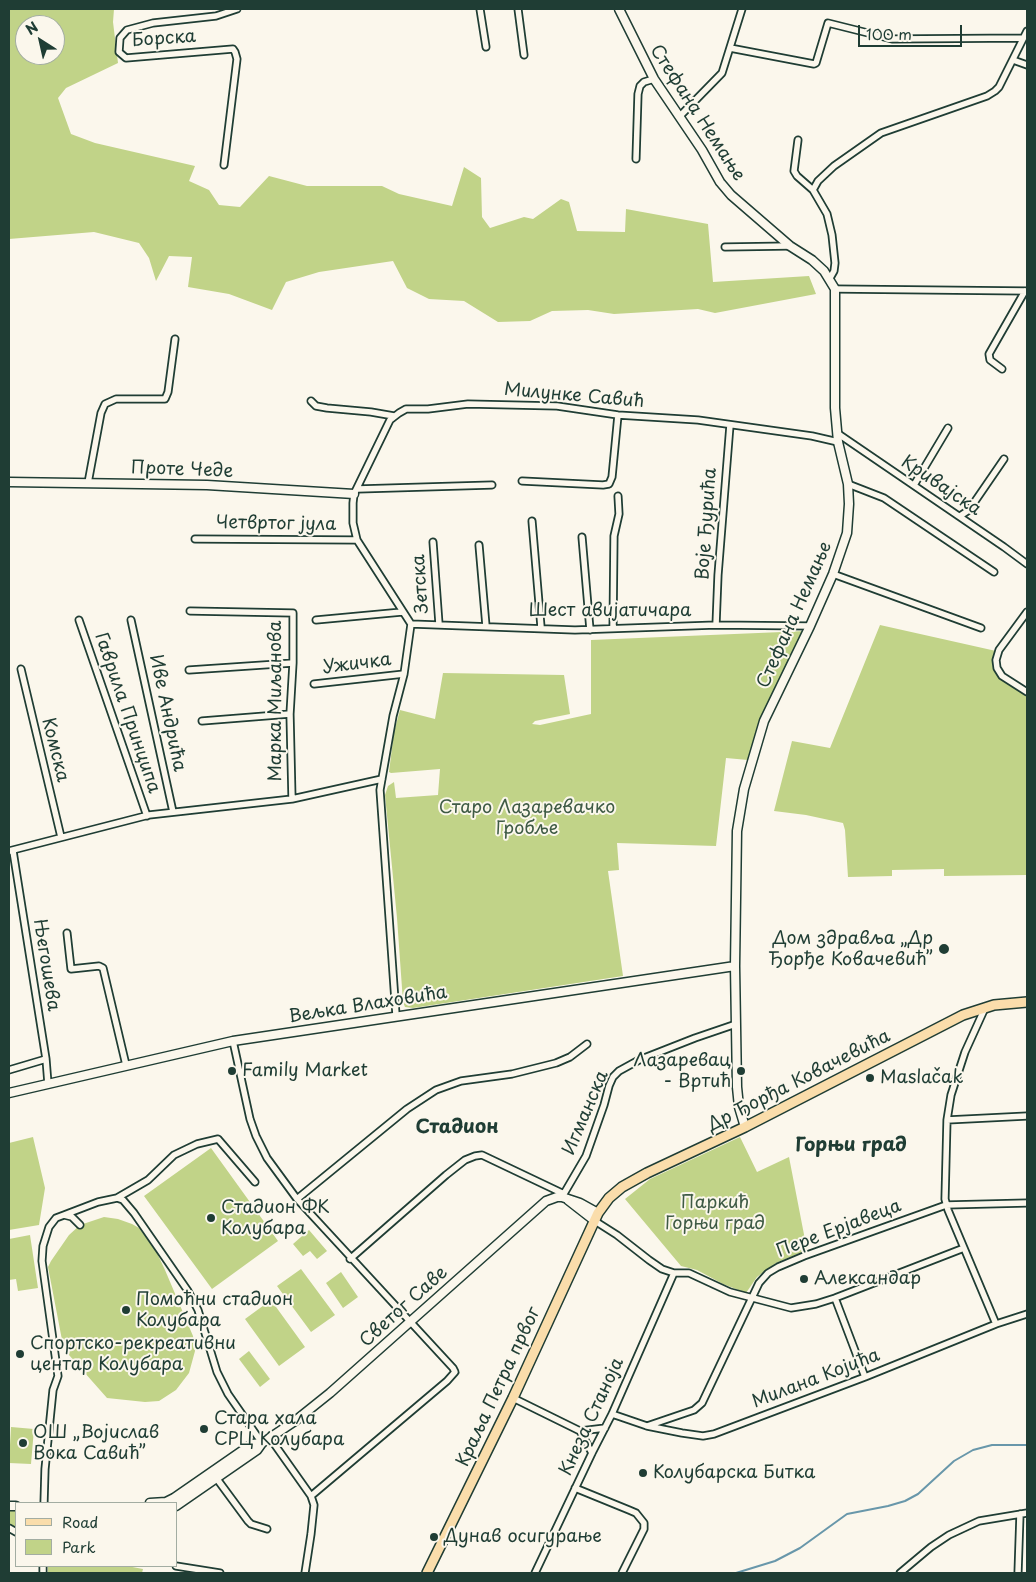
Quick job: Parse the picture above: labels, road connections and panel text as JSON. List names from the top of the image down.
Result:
{
  "streets": {
    "main road": ["Др Ђорђа Ковачевића", "Краља Петра првог"],
    "street": [
      "Борска",
      "Стефана Немање",
      "Милунке Савић",
      "Проте Чеде",
      "Кривајска",
      "Четвртог јула",
      "Воје Ђурића",
      "Зетска",
      "Шест авијатичара",
      "Ужичка",
      "Марка Миљанова",
      "Гаврила Принципа",
      "Иве Андрића",
      "Комска",
      "Његошева",
      "Вељка Влаховића",
      "Игманска",
      "Пере Ерјавеца",
      "Светог Саве",
      "Милана Којића",
      "Кнеза Станоја"
    ]
  },
  "crossings": [
    ["Стефана Немање", "Милунке Савић"],
    ["Стефана Немање", "Кривајска"],
    ["Стефана Немање", "Шест авијатичара"],
    ["Стефана Немање", "Вељка Влаховића"],
    ["Стефана Немање", "Др Ђорђа Ковачевића"],
    ["Стефана Немање", "Игманска"],
    ["Милунке Савић", "Воје Ђурића"],
    ["Воје Ђурића", "Шест авијатичара"],
    ["Зетска", "Шест авијатичара"],
    ["Његошева", "Вељка Влаховића"],
    ["Др Ђорђа Ковачевића", "Краља Петра првог"],
    ["Игманска", "Светог Саве"],
    ["Пере Ерјавеца", "Милана Којића"],
    ["Милана Којића", "Кнеза Станоја"]
  ],
  "districts": ["Стадион", "Горњи град"],
  "parks": ["Старо Лазаревачко Гробље", "Паркић Горњи град"],
  "places": [
    "Дом здравља „Др Ђорђе Ковачевић”",
    "Family Market",
    "Лазаревац - Вртић",
    "Maslačak",
    "Стадион ФК Колубара",
    "Александар",
    "Помоћни стадион Колубара",
    "Спортско-рекреативни центар Колубара",
    "Стара хала СРЦ Колубара",
    "ОШ „Војислав Вока Савић”",
    "Колубарска Битка",
    "Дунав осигурање"
  ],
  "legend": ["Road", "Park"],
  "scale_bar": "100 m",
  "north": "top left"
}
